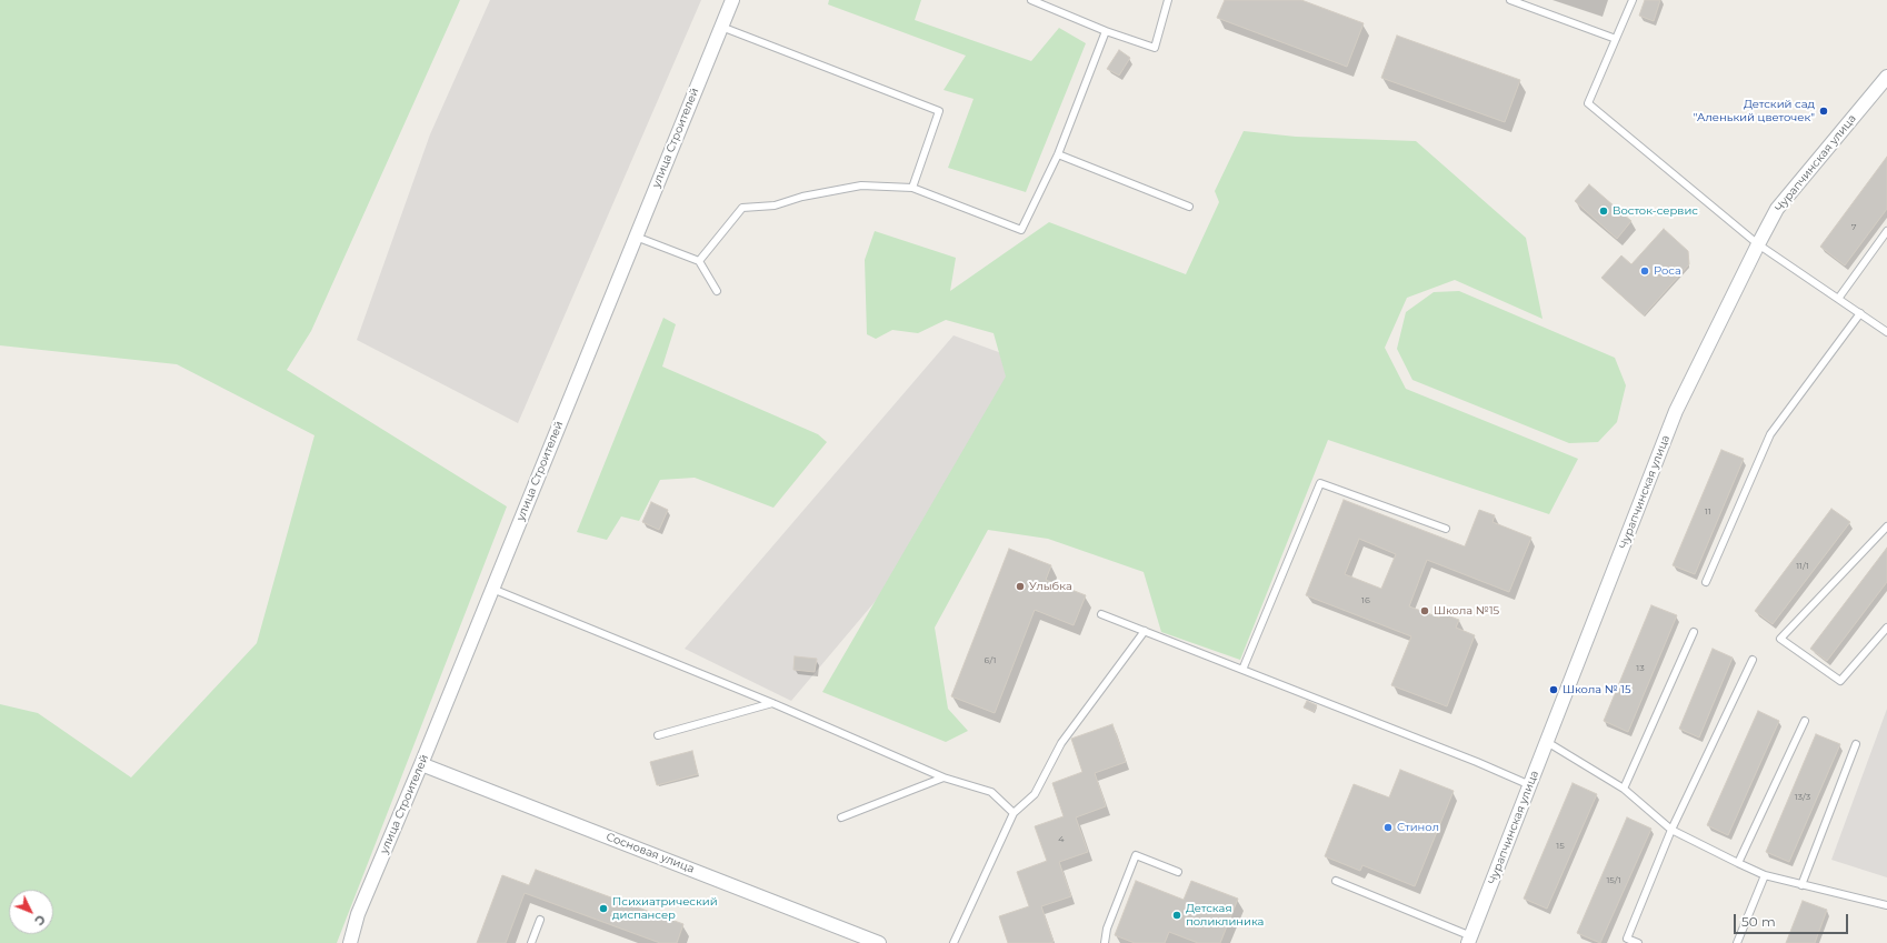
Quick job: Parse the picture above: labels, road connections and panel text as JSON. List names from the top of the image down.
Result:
{
  "streets": {
    "street": ["улица Строителей", "Чурапчинская улица", "Сосновая улица"]
  },
  "crossings": [
    ["улица Строителей", "Сосновая улица"]
  ],
  "places": [
    "Детский сад \"Аленький цветочек\"",
    "Восток-сервис",
    "Роса",
    "Улыбка",
    "Школа №15",
    "Школа № 15",
    "Стинол",
    "Психиатрический диспансер",
    "Детская поликлиника"
  ],
  "house_numbers": [
    "7",
    "11",
    "11/1",
    "16",
    "6/1",
    "13",
    "13/3",
    "4",
    "15",
    "15/1"
  ],
  "scale_bar": "50 m",
  "north": "bottom right"
}
